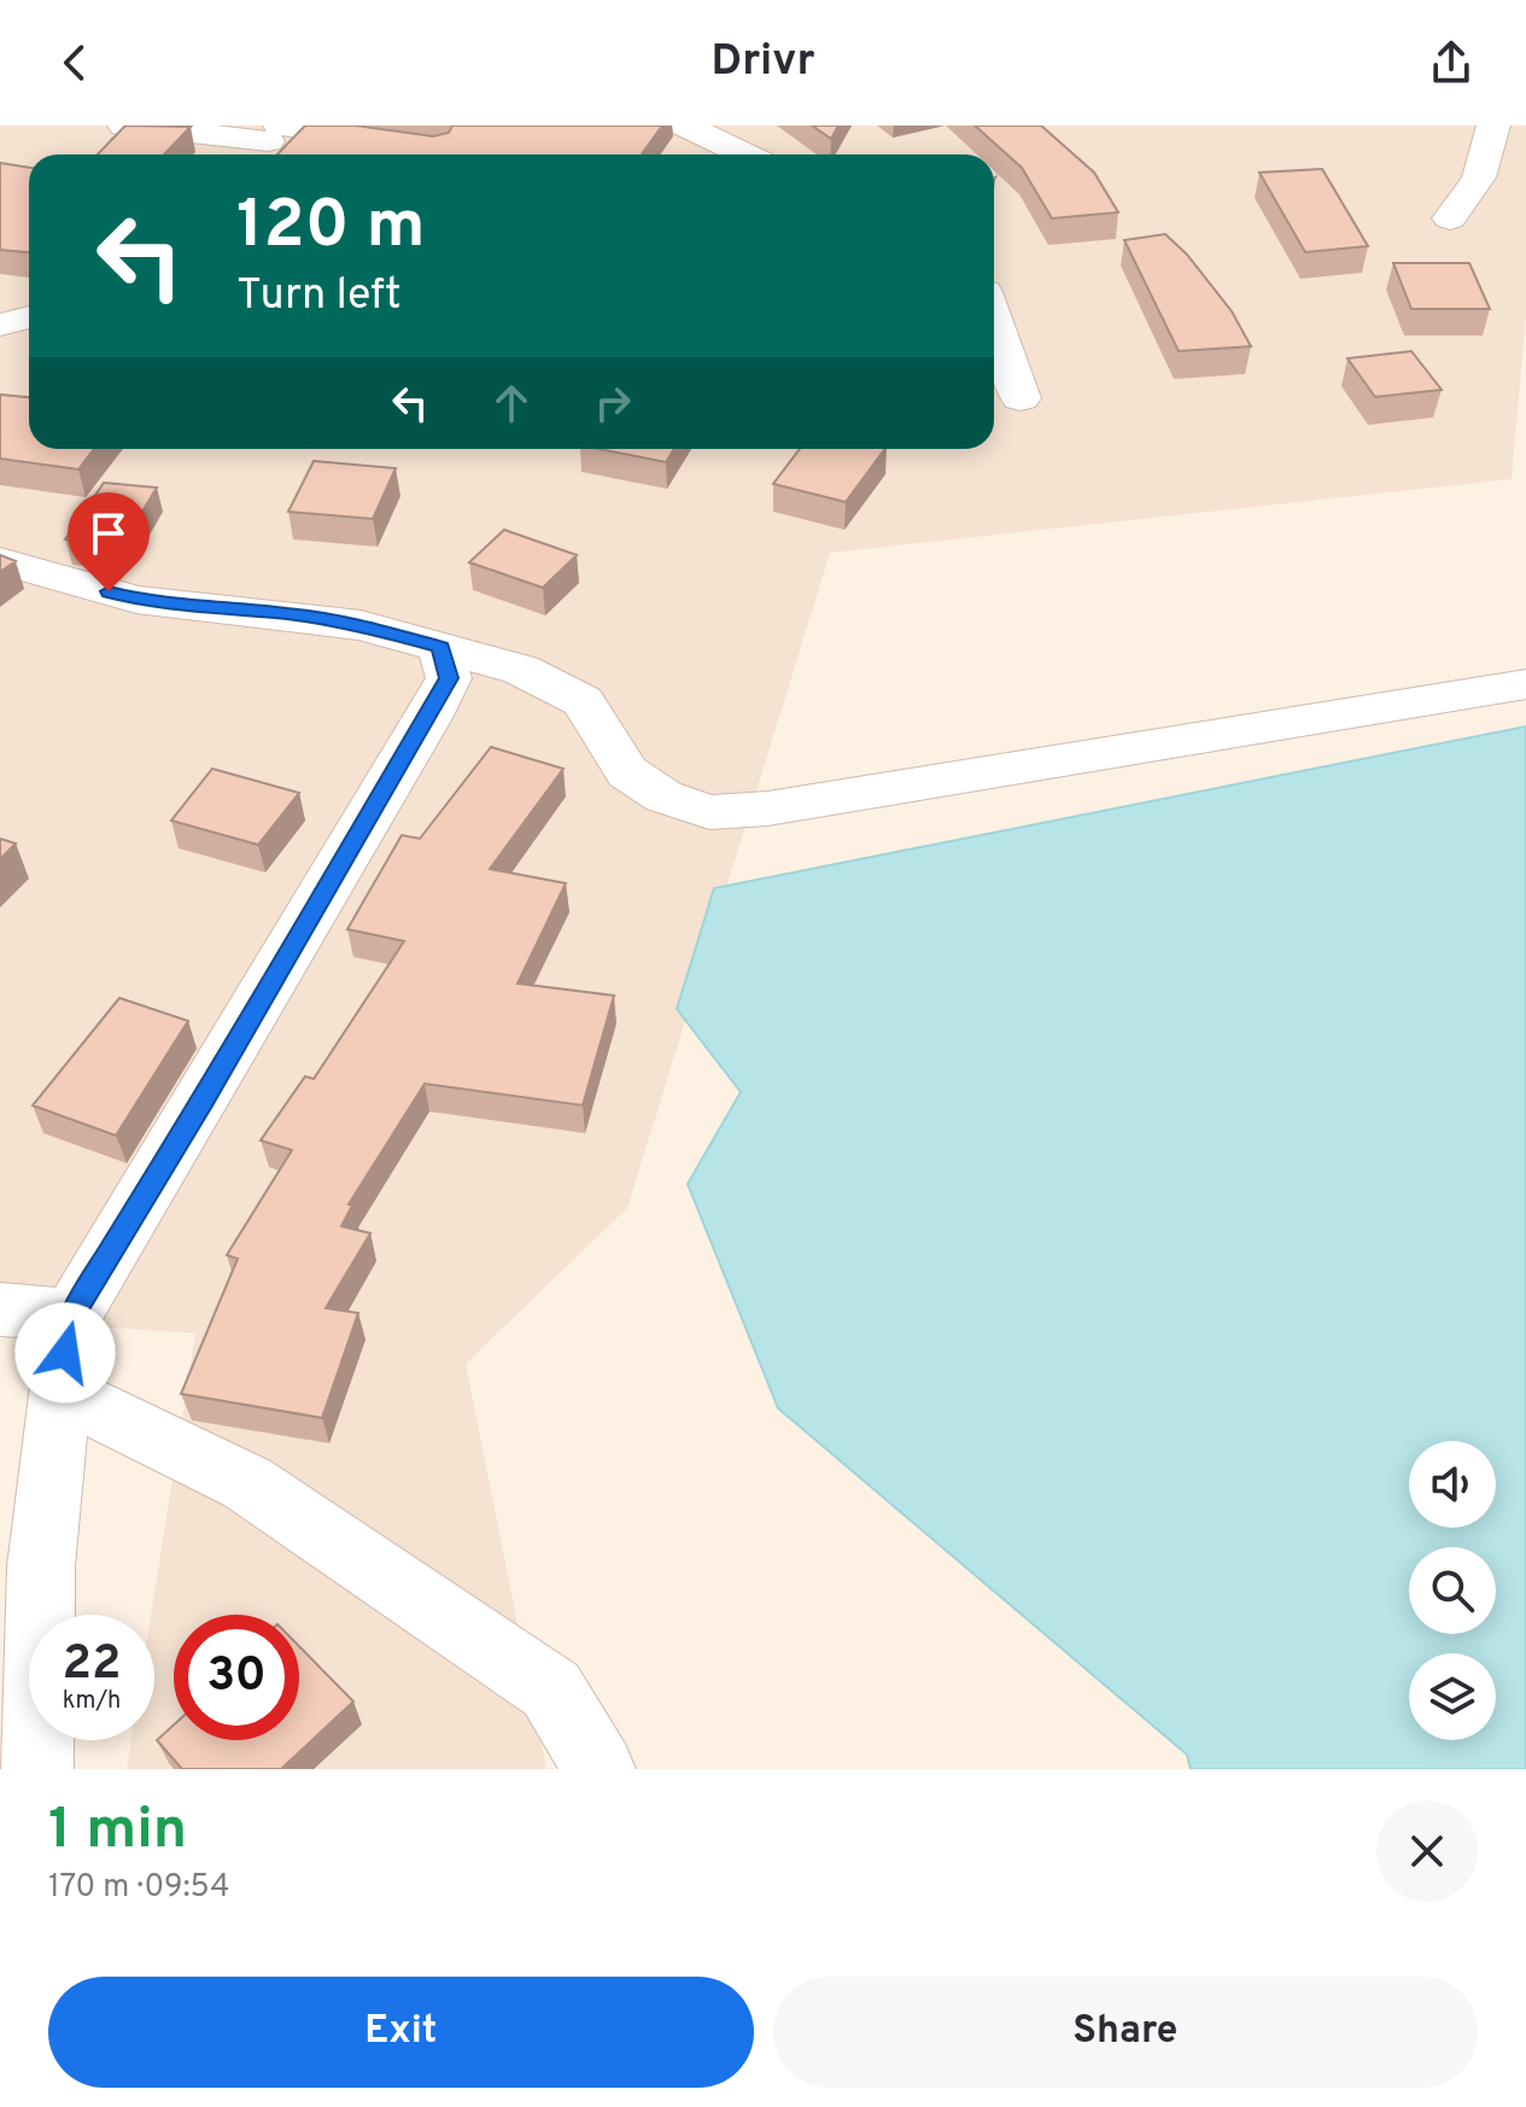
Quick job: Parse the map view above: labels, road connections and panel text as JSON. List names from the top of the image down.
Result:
{
  "page": {
    "header": "Drivr",
    "turn": ["120 m", "Turn left"],
    "speed": "22 km/h",
    "limit": "30",
    "heading": ["1 min", "170 m · 09:54"],
    "buttons": ["Exit", "Share"]
  }
}
